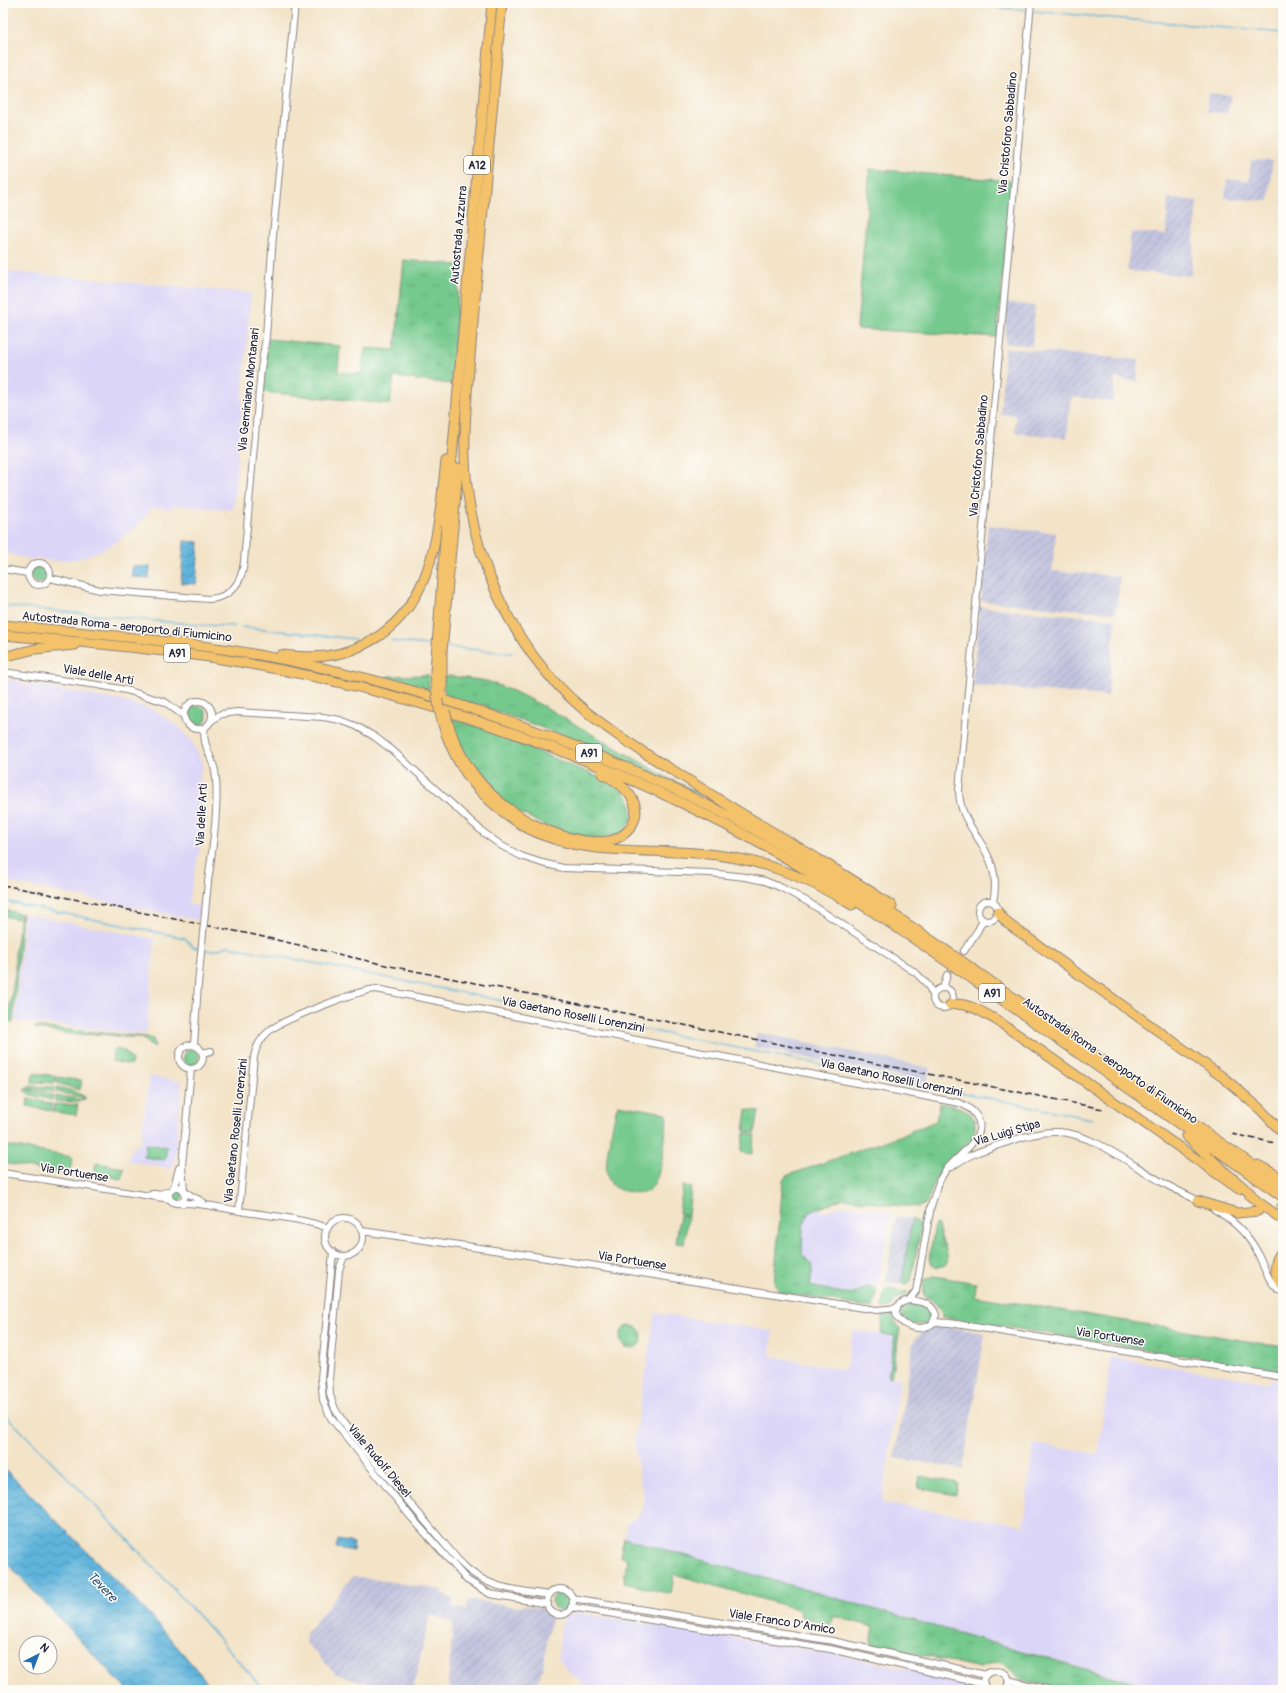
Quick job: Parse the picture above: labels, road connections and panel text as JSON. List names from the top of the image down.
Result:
{
  "streets": {
    "highway": [
      "A12",
      "Autostrada Azzurra",
      "Autostrada Roma - aeroporto di Fiumicino",
      "A91"
    ],
    "street": [
      "Via Cristoforo Sabbadino",
      "Via Geminiano Montanari",
      "Viale delle Arti",
      "Via delle Arti",
      "Via Gaetano Roselli Lorenzini",
      "Via Luigi Stipa",
      "Via Portuense",
      "Viale Rudolf Diesel",
      "Viale Franco D'Amico"
    ]
  },
  "crossings": [
    ["Viale delle Arti", "Via delle Arti"],
    ["Via Gaetano Roselli Lorenzini", "Via Luigi Stipa"],
    ["Via Luigi Stipa", "Via Portuense"],
    ["Via Portuense", "Viale Rudolf Diesel"],
    ["Viale Rudolf Diesel", "Viale Franco D'Amico"]
  ],
  "water": ["Tevere"],
  "north": "top right"
}
